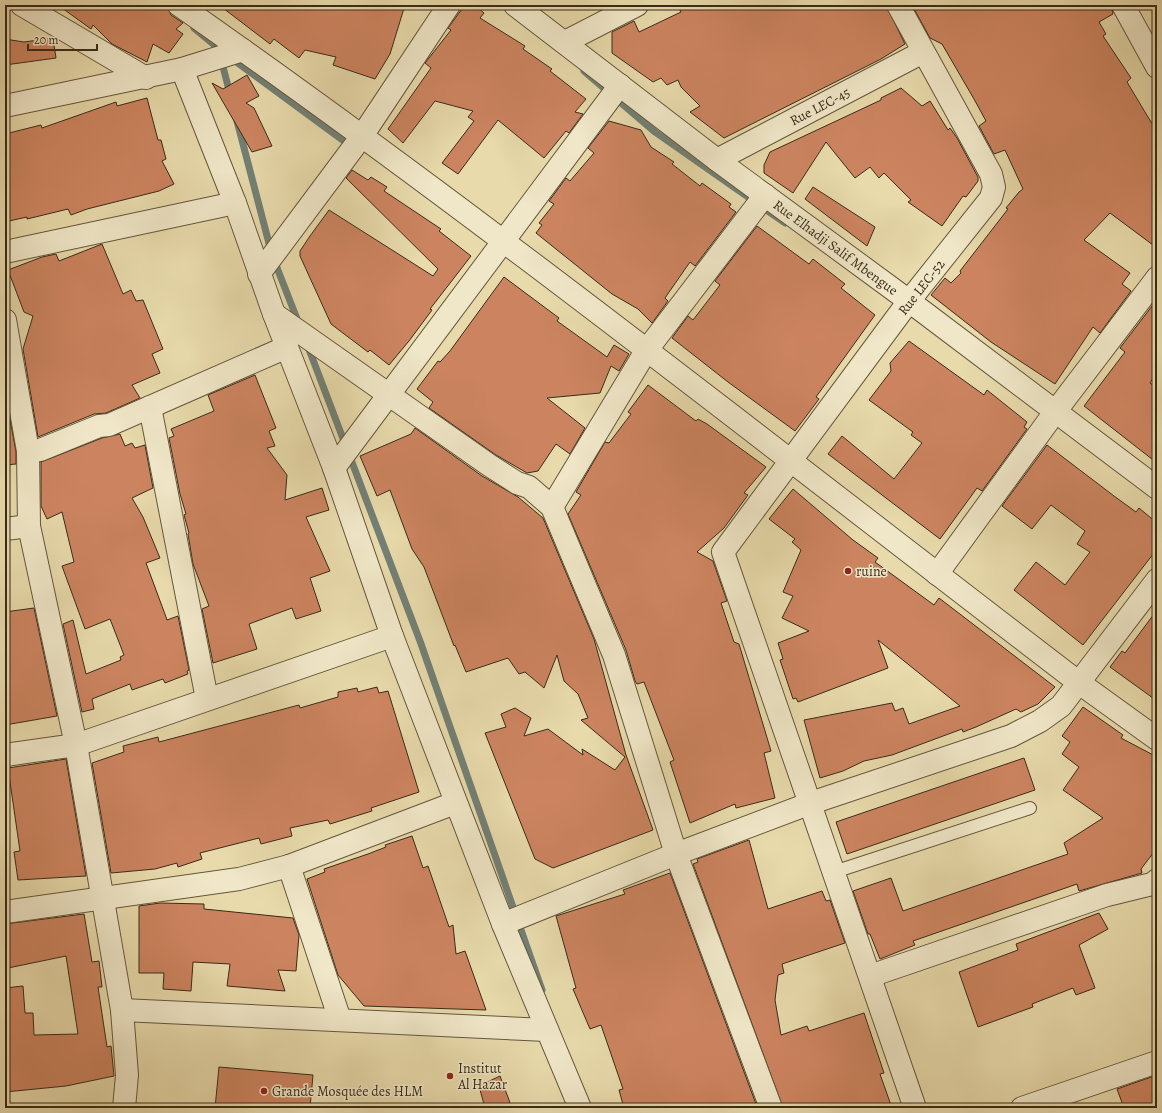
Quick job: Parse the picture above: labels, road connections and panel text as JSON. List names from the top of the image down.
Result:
{
  "streets": {
    "street": ["Rue LEC-45", "Rue Elhadji Salif Mbengue", "Rue LEC-52"]
  },
  "crossings": [
    ["Rue LEC-45", "Rue Elhadji Salif Mbengue"],
    ["Rue LEC-45", "Rue LEC-52"],
    ["Rue Elhadji Salif Mbengue", "Rue LEC-52"]
  ],
  "places": ["ruine", "Institut Al Hazar", "Grande Mosquée des HLM"],
  "scale_bar": "20 m"
}
